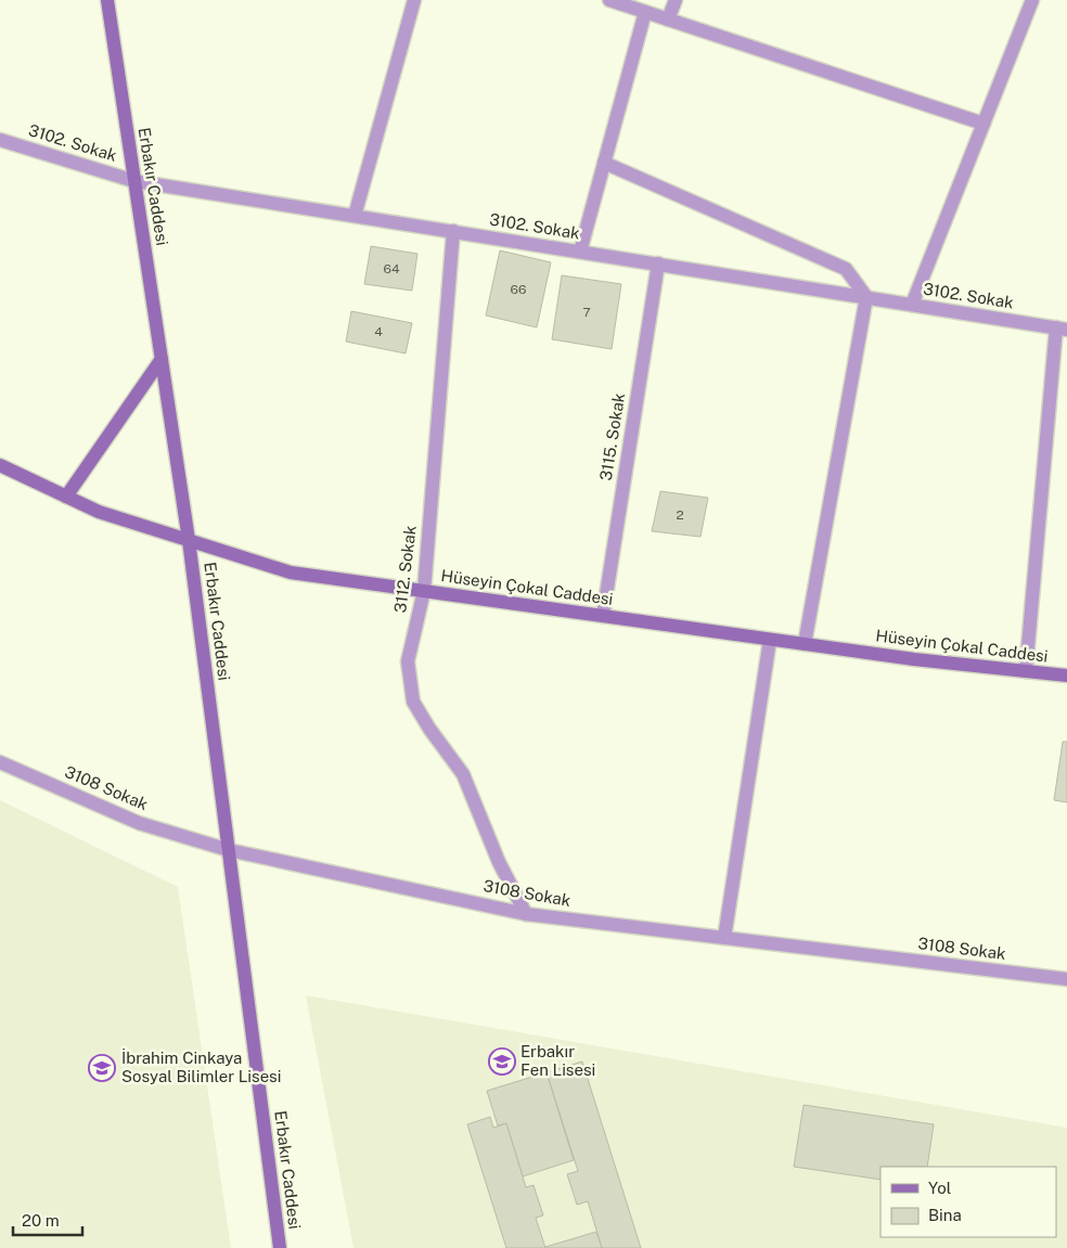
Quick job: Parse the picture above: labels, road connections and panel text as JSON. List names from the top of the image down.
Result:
{
  "streets": {
    "street": [
      "3102. Sokak",
      "Erbakır Caddesi",
      "3115. Sokak",
      "3112. Sokak",
      "Hüseyin Çokal Caddesi",
      "3108 Sokak"
    ]
  },
  "crossings": [
    ["3102. Sokak", "Erbakır Caddesi"],
    ["3102. Sokak", "3115. Sokak"],
    ["3102. Sokak", "3112. Sokak"],
    ["Erbakır Caddesi", "Hüseyin Çokal Caddesi"],
    ["Erbakır Caddesi", "3108 Sokak"],
    ["3115. Sokak", "Hüseyin Çokal Caddesi"],
    ["3112. Sokak", "Hüseyin Çokal Caddesi"],
    ["3112. Sokak", "3108 Sokak"]
  ],
  "places": {
    "school or university": ["Erbakır Fen Lisesi", "İbrahim Cinkaya Sosyal Bilimler Lisesi"]
  },
  "house_numbers": [
    "64",
    "66",
    "7",
    "4",
    "2"
  ],
  "legend": ["Yol", "Bina"],
  "scale_bar": "20 m"
}
